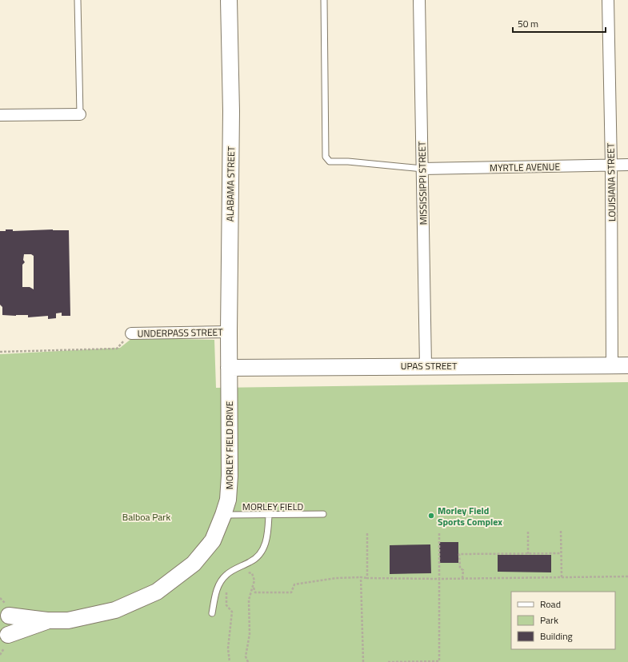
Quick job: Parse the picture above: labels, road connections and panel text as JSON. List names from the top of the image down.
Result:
{
  "streets": {
    "street": [
      "MYRTLE AVENUE",
      "LOUISIANA STREET",
      "MISSISSIPPI STREET",
      "ALABAMA STREET",
      "UNDERPASS STREET",
      "UPAS STREET",
      "MORLEY FIELD DRIVE"
    ],
    "lane": ["MORLEY FIELD"]
  },
  "crossings": [
    ["MYRTLE AVENUE", "LOUISIANA STREET"],
    ["MYRTLE AVENUE", "MISSISSIPPI STREET"],
    ["LOUISIANA STREET", "UPAS STREET"],
    ["MISSISSIPPI STREET", "UPAS STREET"],
    ["ALABAMA STREET", "UNDERPASS STREET"],
    ["ALABAMA STREET", "UPAS STREET"],
    ["ALABAMA STREET", "MORLEY FIELD DRIVE"],
    ["UPAS STREET", "MORLEY FIELD DRIVE"],
    ["MORLEY FIELD DRIVE", "MORLEY FIELD"]
  ],
  "parks": ["Balboa Park"],
  "places": ["Morley Field Sports Complex"],
  "legend": ["Road", "Park", "Building"],
  "scale_bar": "50 m"
}
